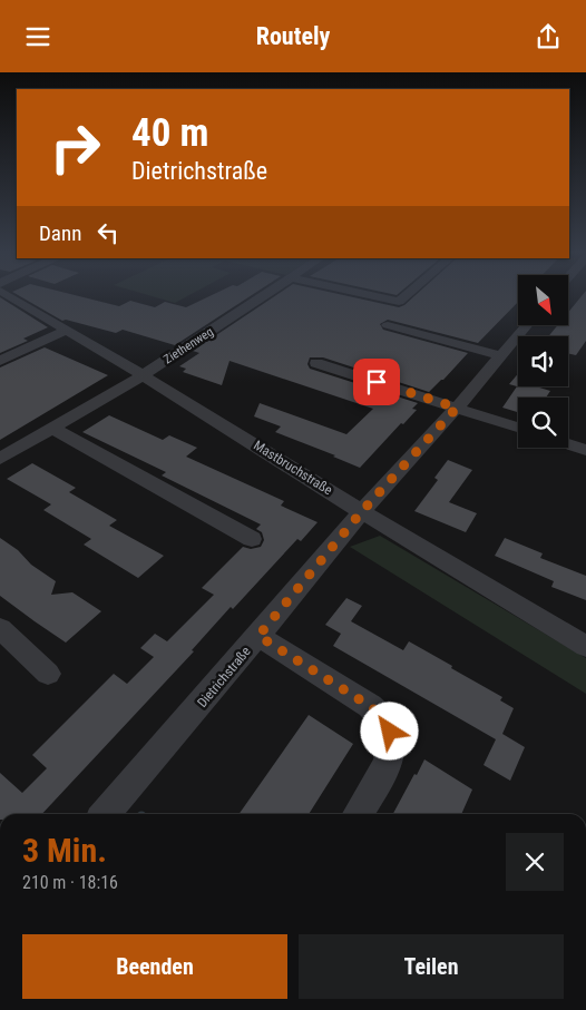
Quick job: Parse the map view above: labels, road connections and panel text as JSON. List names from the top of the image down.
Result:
{
  "streets": {
    "street": ["Ziethenweg", "Mastbruchstraße", "Dietrichstraße"]
  },
  "crossings": [
    ["Ziethenweg", "Mastbruchstraße"],
    ["Mastbruchstraße", "Dietrichstraße"]
  ],
  "north": "bottom right",
  "page": {
    "header": "Routely",
    "turn": ["40 m", "Dietrichstraße"],
    "then": "Dann",
    "heading": ["3 Min.", "210 m · 18:16"],
    "buttons": ["Beenden", "Teilen"]
  }
}
